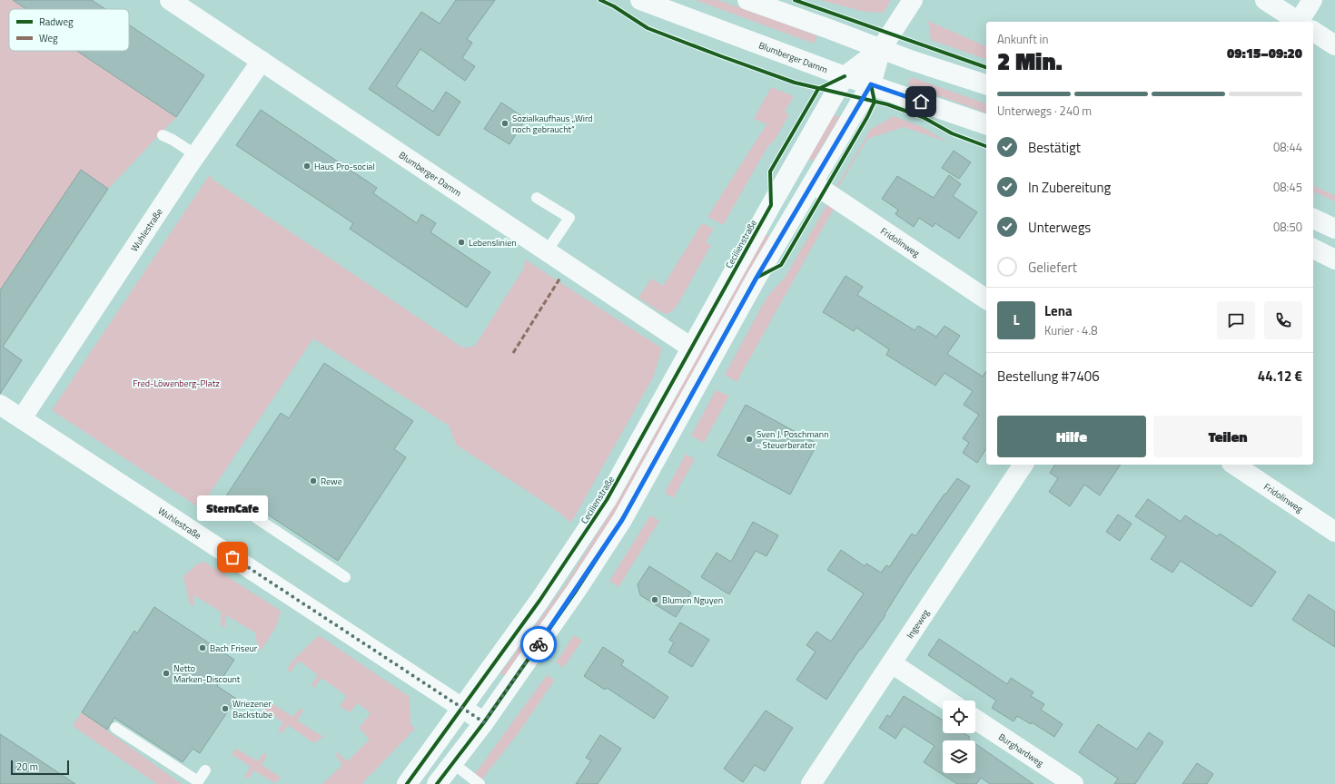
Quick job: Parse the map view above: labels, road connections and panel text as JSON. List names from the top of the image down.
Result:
{
  "streets": {
    "street": [
      "Blumberger Damm",
      "Wuhlestraße",
      "Fridolinweg",
      "Cecilienstraße",
      "Ingeweg",
      "Burghardweg"
    ]
  },
  "crossings": [
    ["Blumberger Damm", "Wuhlestraße"],
    ["Blumberger Damm", "Cecilienstraße"],
    ["Wuhlestraße", "Cecilienstraße"],
    ["Fridolinweg", "Cecilienstraße"]
  ],
  "parks": ["Fred-Löwenberg-Platz"],
  "places": [
    "Sozialkaufhaus „Wird noch gebraucht“",
    "Haus Pro-social",
    "Lebenslinien",
    "Sven J. Poschmann - Steuerberater",
    "Rewe",
    "SternCafe",
    "Blumen Nguyen",
    "Bach Friseur",
    "Netto Marken-Discount",
    "Wriezener Backstube"
  ],
  "legend": ["Radweg", "Weg"],
  "scale_bar": "20 m",
  "page": {
    "heading": ["2 Min.", "Ankunft in", "09:15–09:20"],
    "panel": [
      "Lena",
      "Kurier · 4.8",
      "Bestellung #7406",
      "44.12 €"
    ],
    "bar": "Unterwegs · 240 m",
    "list": [
      ["Bestätigt", "08:44"],
      ["In Zubereitung", "08:45"],
      ["Unterwegs", "08:50"],
      "Geliefert"
    ],
    "round": "L",
    "buttons": ["Hilfe", "Teilen"],
    "bubble": "SternCafe",
    "scale": "20 m"
  }
}
